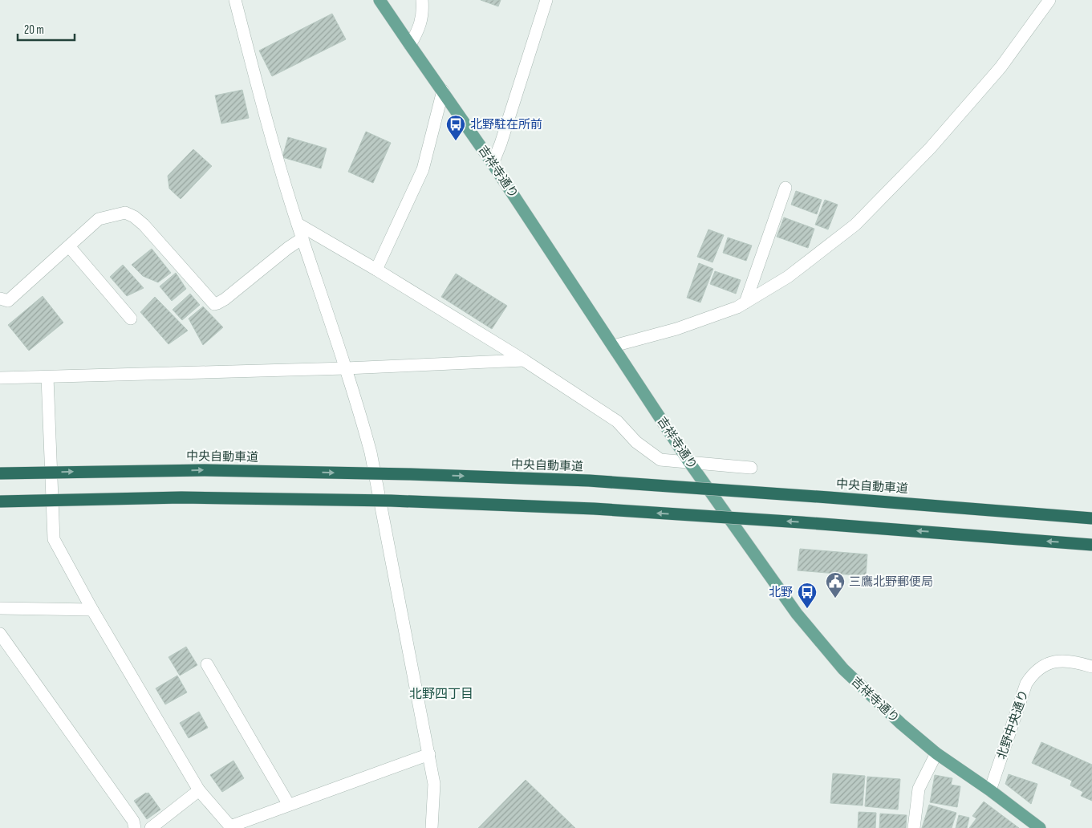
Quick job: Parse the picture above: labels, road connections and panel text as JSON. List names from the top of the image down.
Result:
{
  "streets": {
    "highway": ["中央自動車道"],
    "main road": ["吉祥寺通り"],
    "street": ["北野中央通り"]
  },
  "crossings": [
    ["吉祥寺通り", "北野中央通り"]
  ],
  "districts": ["北野四丁目"],
  "places": {
    "bus stop": ["北野駐在所前", "北野"],
    "public building": ["三鷹北野郵便局"]
  },
  "scale_bar": "20 m"
}
